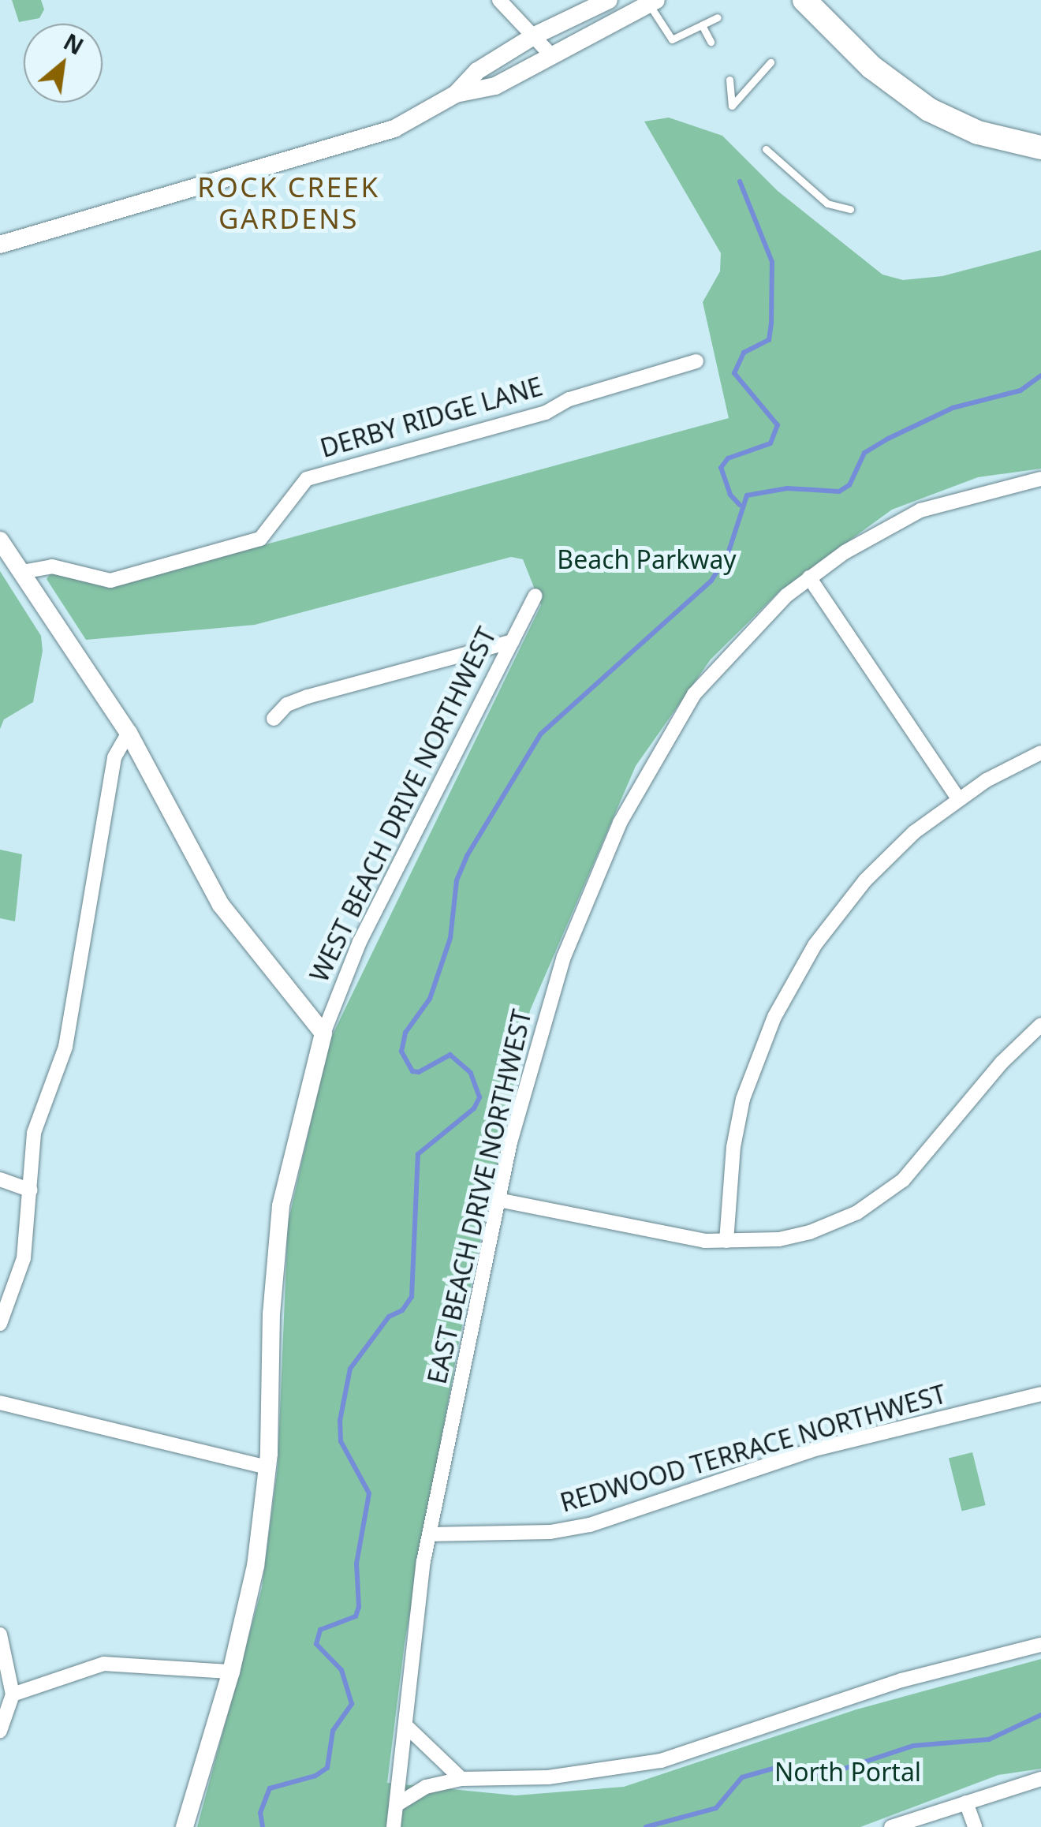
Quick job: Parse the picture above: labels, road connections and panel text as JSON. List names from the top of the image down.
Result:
{
  "streets": {
    "street": [
      "DERBY RIDGE LANE",
      "WEST BEACH DRIVE NORTHWEST",
      "EAST BEACH DRIVE NORTHWEST",
      "REDWOOD TERRACE NORTHWEST"
    ]
  },
  "crossings": [
    ["EAST BEACH DRIVE NORTHWEST", "REDWOOD TERRACE NORTHWEST"]
  ],
  "districts": ["ROCK CREEK GARDENS"],
  "parks": ["Beach Parkway", "North Portal"],
  "north": "top right"
}
